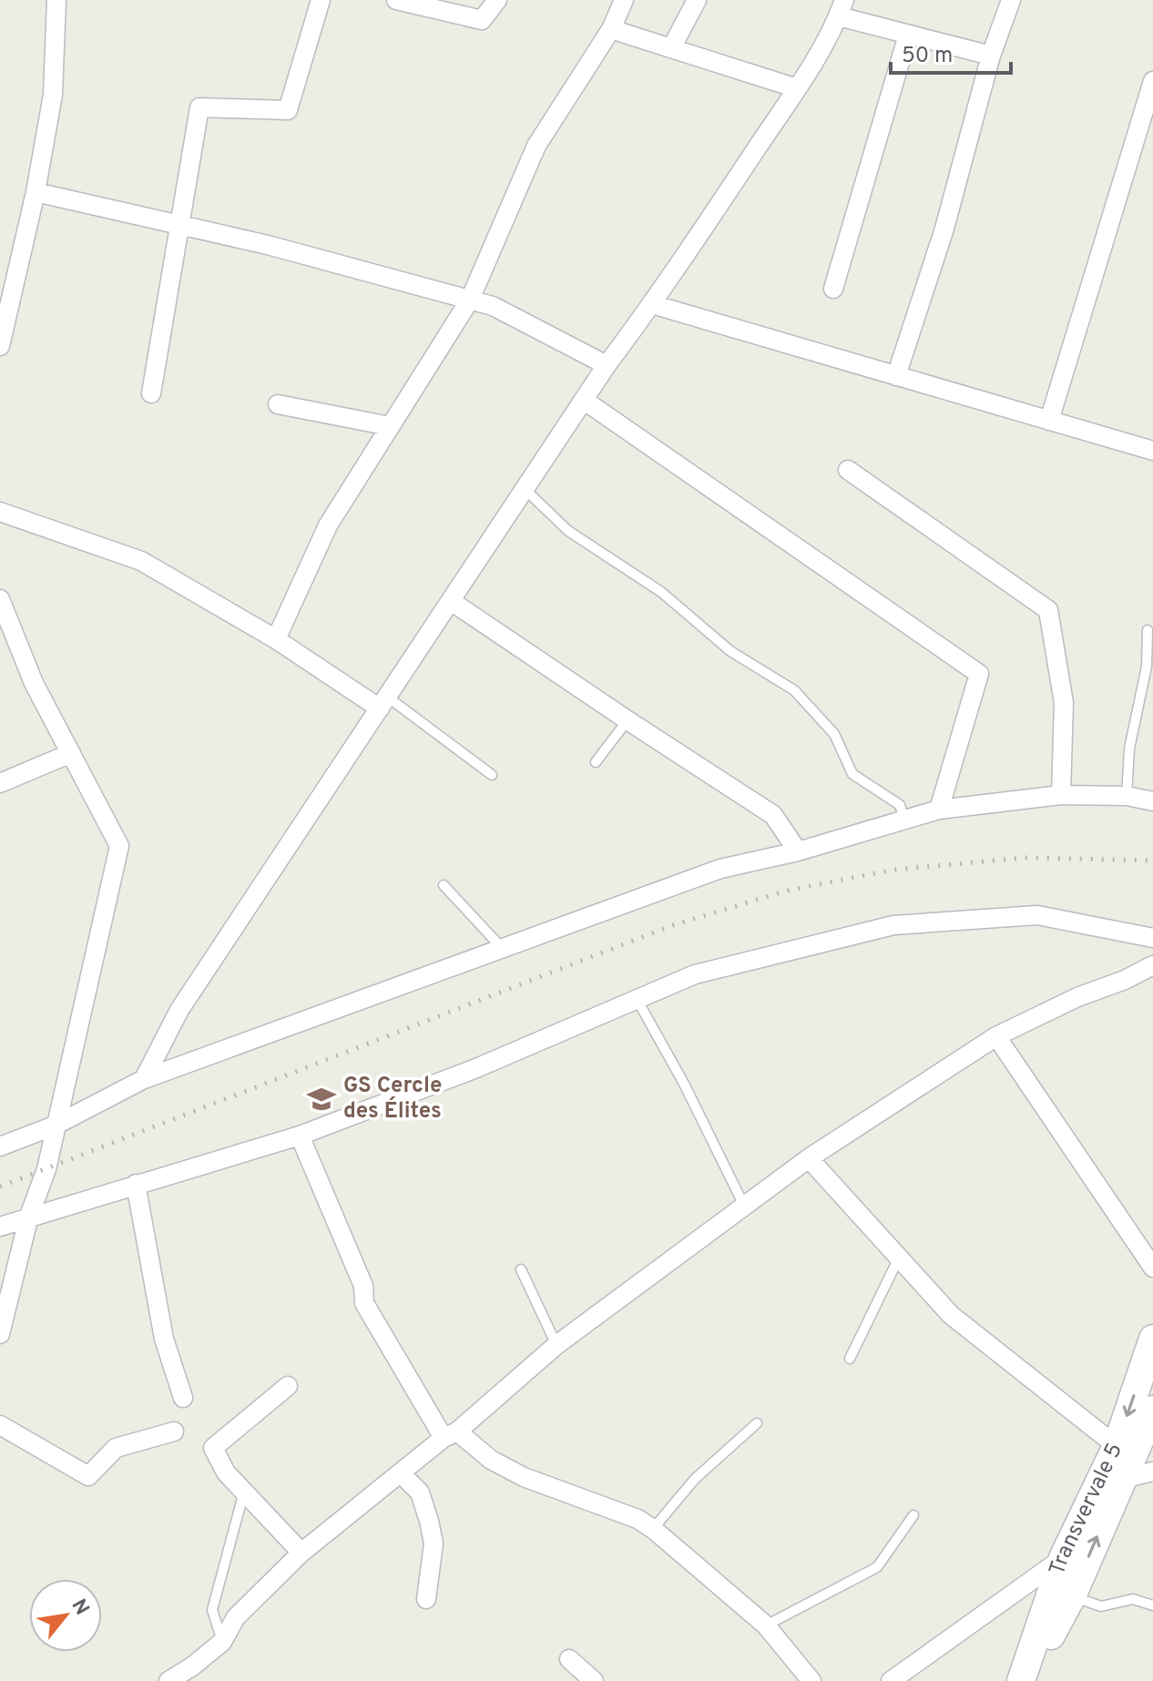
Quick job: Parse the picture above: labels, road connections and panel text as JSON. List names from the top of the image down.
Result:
{
  "streets": {
    "main road": ["Transvervale 5"]
  },
  "places": {
    "school or university": ["GS Cercle des Élites"]
  },
  "scale_bar": "50 m",
  "north": "top right"
}
